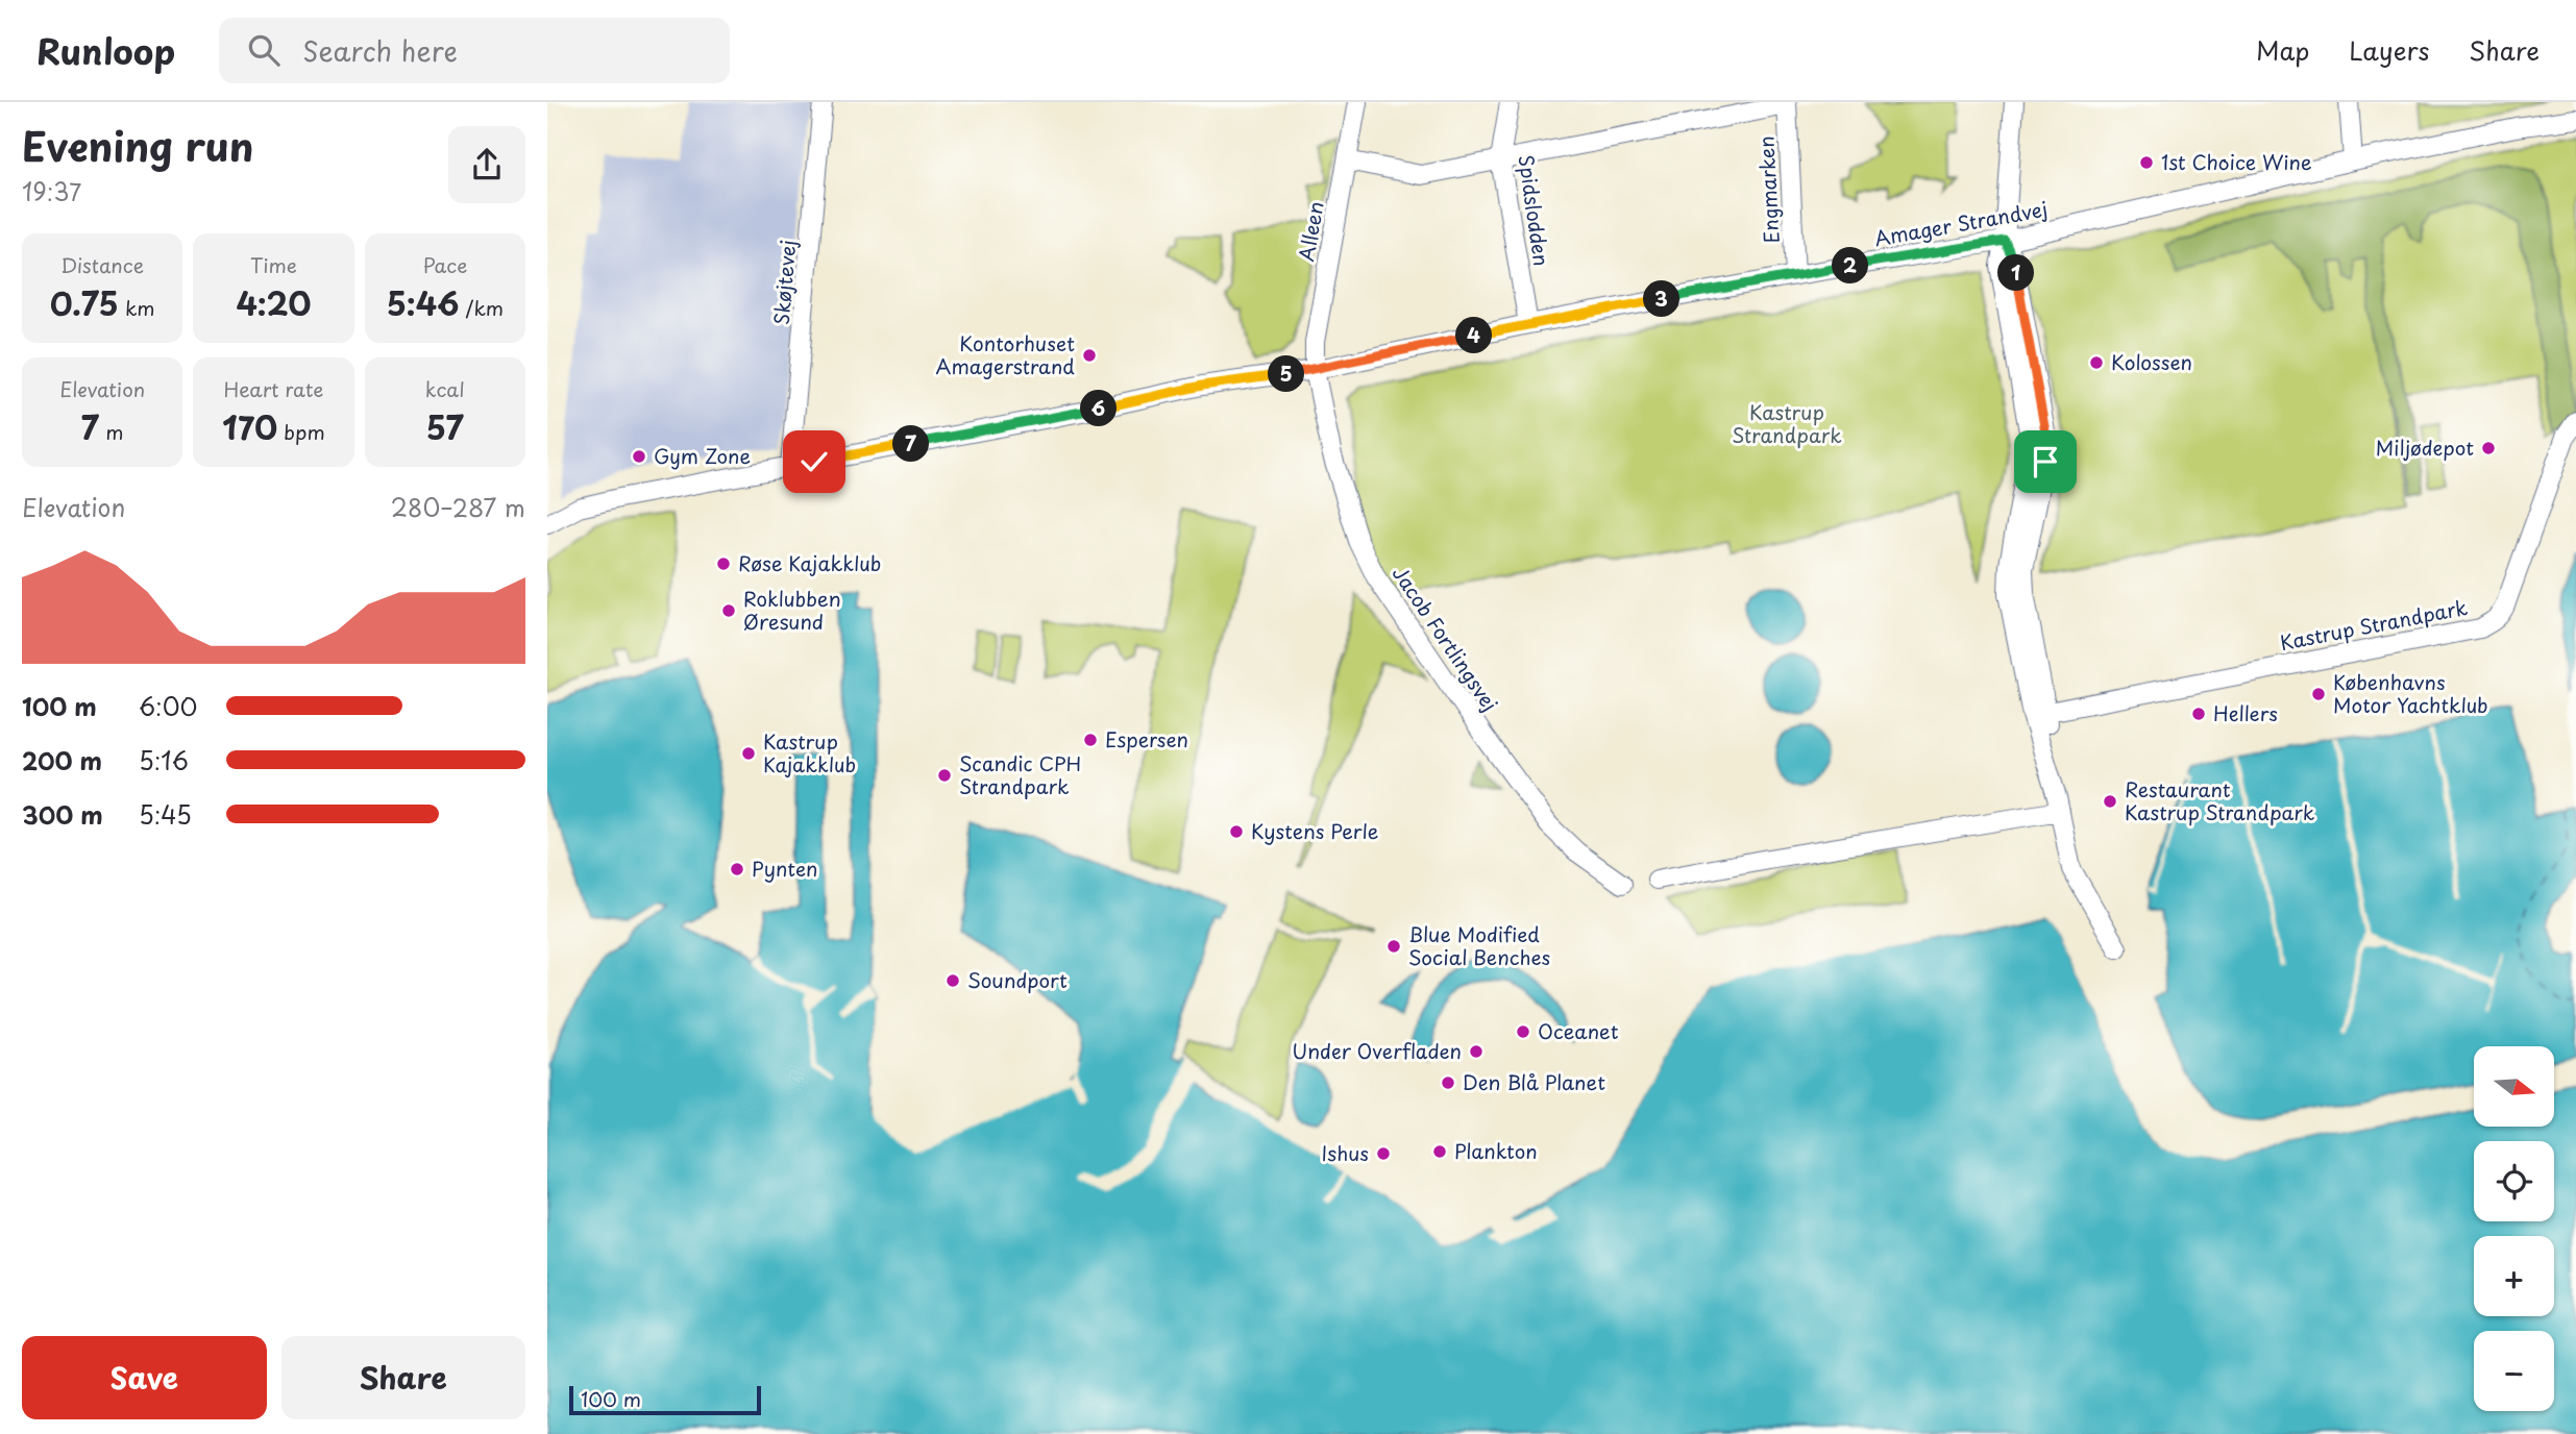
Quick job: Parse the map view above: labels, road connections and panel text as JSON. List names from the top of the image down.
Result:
{
  "streets": {
    "street": [
      "Engmarken",
      "Spidslodden",
      "Amager Strandvej",
      "Alleen",
      "Skøjtevej",
      "Kastrup Strandpark",
      "Jacob Fortlingsvej"
    ]
  },
  "crossings": [
    ["Engmarken", "Amager Strandvej"],
    ["Spidslodden", "Amager Strandvej"],
    ["Amager Strandvej", "Alleen"],
    ["Amager Strandvej", "Skøjtevej"],
    ["Amager Strandvej", "Jacob Fortlingsvej"],
    ["Alleen", "Jacob Fortlingsvej"]
  ],
  "parks": ["Kastrup Strandpark"],
  "places": [
    "1st Choice Wine",
    "Kontorhuset Amagerstrand",
    "Kolossen",
    "Miljødepot",
    "Gym Zone",
    "Røse Kajakklub",
    "Roklubben Øresund",
    "Københavns Motor Yachtklub",
    "Hellers",
    "Espersen",
    "Kastrup Kajakklub",
    "Scandic CPH Strandpark",
    "Restaurant Kastrup Strandpark",
    "Kystens Perle",
    "Pynten",
    "Blue Modified Social Benches",
    "Soundport",
    "Oceanet",
    "Under Overfladen",
    "Den Blå Planet",
    "Plankton",
    "Ishus"
  ],
  "scale_bar": "100 m",
  "north": "right",
  "page": {
    "header": "Runloop",
    "search": "Search here",
    "nav": ["Map", "Layers", "Share"],
    "heading": ["Evening run", "19:37"],
    "stats": [
      ["Distance", "0.75 km"],
      ["Time", "4:20"],
      ["Pace", "5:46 /km"],
      ["Elevation", "7 m"],
      ["Heart rate", "170 bpm"],
      ["kcal", "57"]
    ],
    "pins": [
      "2",
      "1",
      "3",
      "4",
      "5",
      "6",
      "7"
    ],
    "chart": ["Elevation", "280–287 m"],
    "list": [
      {
        "name": "100 m",
        "note": "6:00"
      },
      {
        "name": "200 m",
        "note": "5:16"
      },
      {
        "name": "300 m",
        "note": "5:45"
      }
    ],
    "map_buttons": ["+", "−"],
    "buttons": ["Save", "Share"],
    "scale": "100 m"
  }
}
